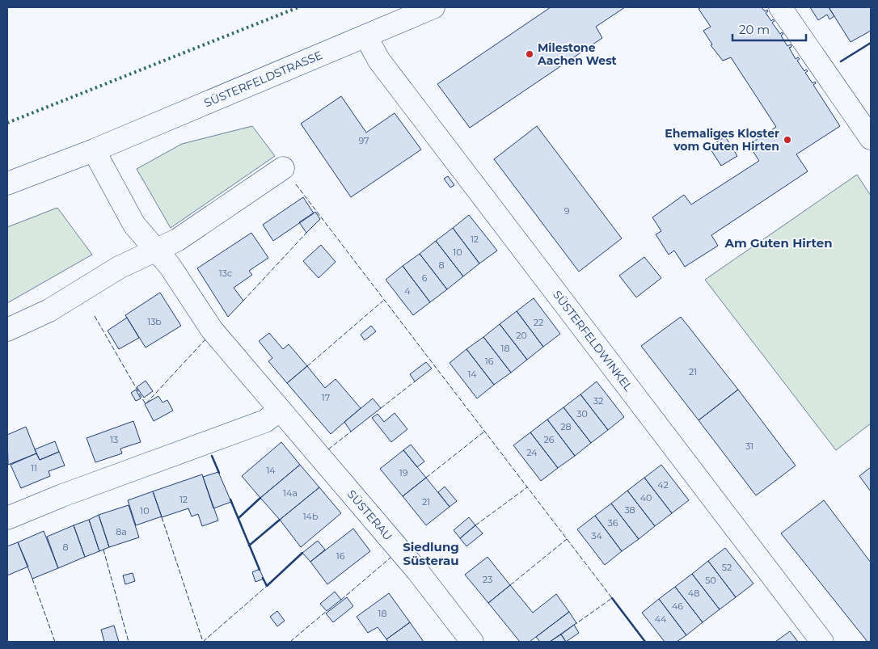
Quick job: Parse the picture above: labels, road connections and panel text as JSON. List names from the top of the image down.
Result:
{
  "streets": {
    "street": ["SÜSTERFELDSTRASSE", "SÜSTERFELDWINKEL", "SÜSTERAU"]
  },
  "crossings": [
    ["SÜSTERFELDSTRASSE", "SÜSTERFELDWINKEL"]
  ],
  "districts": ["Am Guten Hirten", "Siedlung Süsterau"],
  "places": ["Milestone Aachen West", "Ehemaliges Kloster vom Guten Hirten"],
  "house_numbers": [
    "97",
    "9",
    "12",
    "10",
    "8",
    "13c",
    "6",
    "4",
    "13b",
    "22",
    "20",
    "18",
    "16",
    "21",
    "14",
    "17",
    "32",
    "30",
    "28",
    "13",
    "26",
    "31",
    "24",
    "11",
    "14",
    "19",
    "42",
    "14a",
    "40",
    "12",
    "21",
    "38",
    "10",
    "14b",
    "36",
    "8a",
    "34",
    "8",
    "16",
    "52",
    "23",
    "50",
    "48",
    "46",
    "18",
    "44"
  ],
  "scale_bar": "20 m"
}
